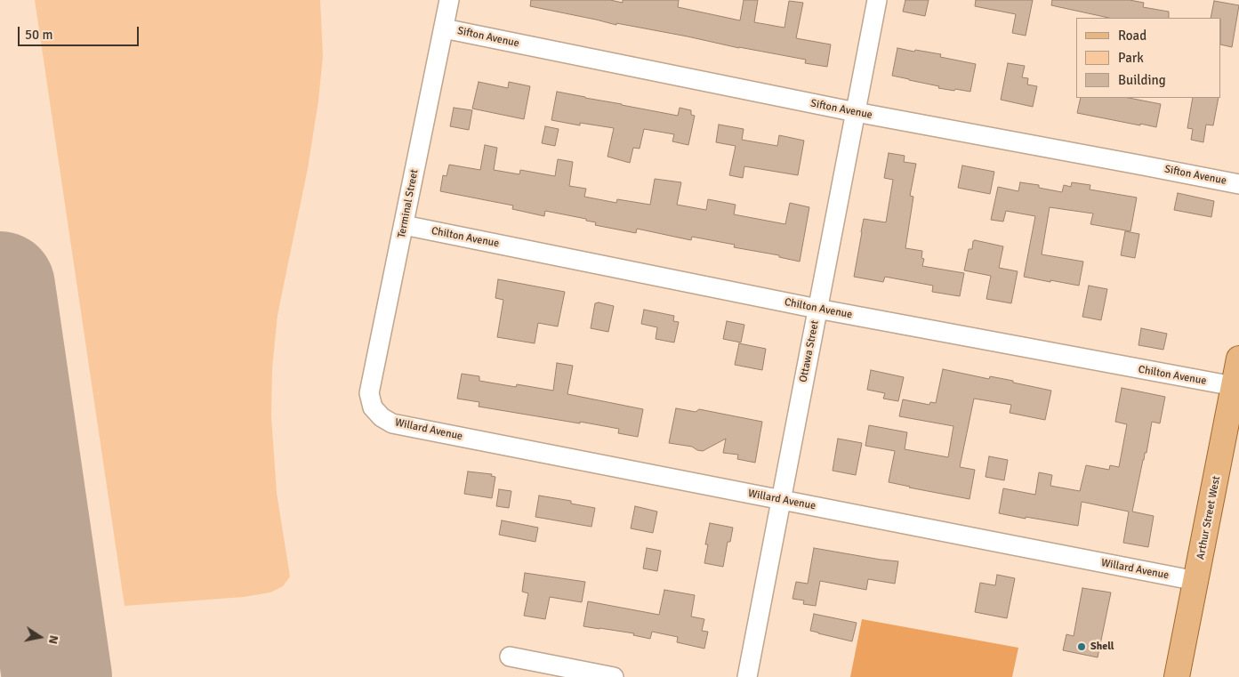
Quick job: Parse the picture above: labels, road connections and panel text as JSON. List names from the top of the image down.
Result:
{
  "streets": {
    "main road": ["Arthur Street West"],
    "street": [
      "Sifton Avenue",
      "Terminal Street",
      "Chilton Avenue",
      "Ottawa Street",
      "Willard Avenue"
    ]
  },
  "crossings": [
    ["Sifton Avenue", "Terminal Street"],
    ["Sifton Avenue", "Ottawa Street"],
    ["Terminal Street", "Chilton Avenue"],
    ["Terminal Street", "Willard Avenue"],
    ["Chilton Avenue", "Ottawa Street"],
    ["Chilton Avenue", "Arthur Street West"],
    ["Ottawa Street", "Willard Avenue"],
    ["Willard Avenue", "Arthur Street West"]
  ],
  "places": ["Shell"],
  "legend": ["Road", "Park", "Building"],
  "scale_bar": "50 m",
  "north": "right"
}
